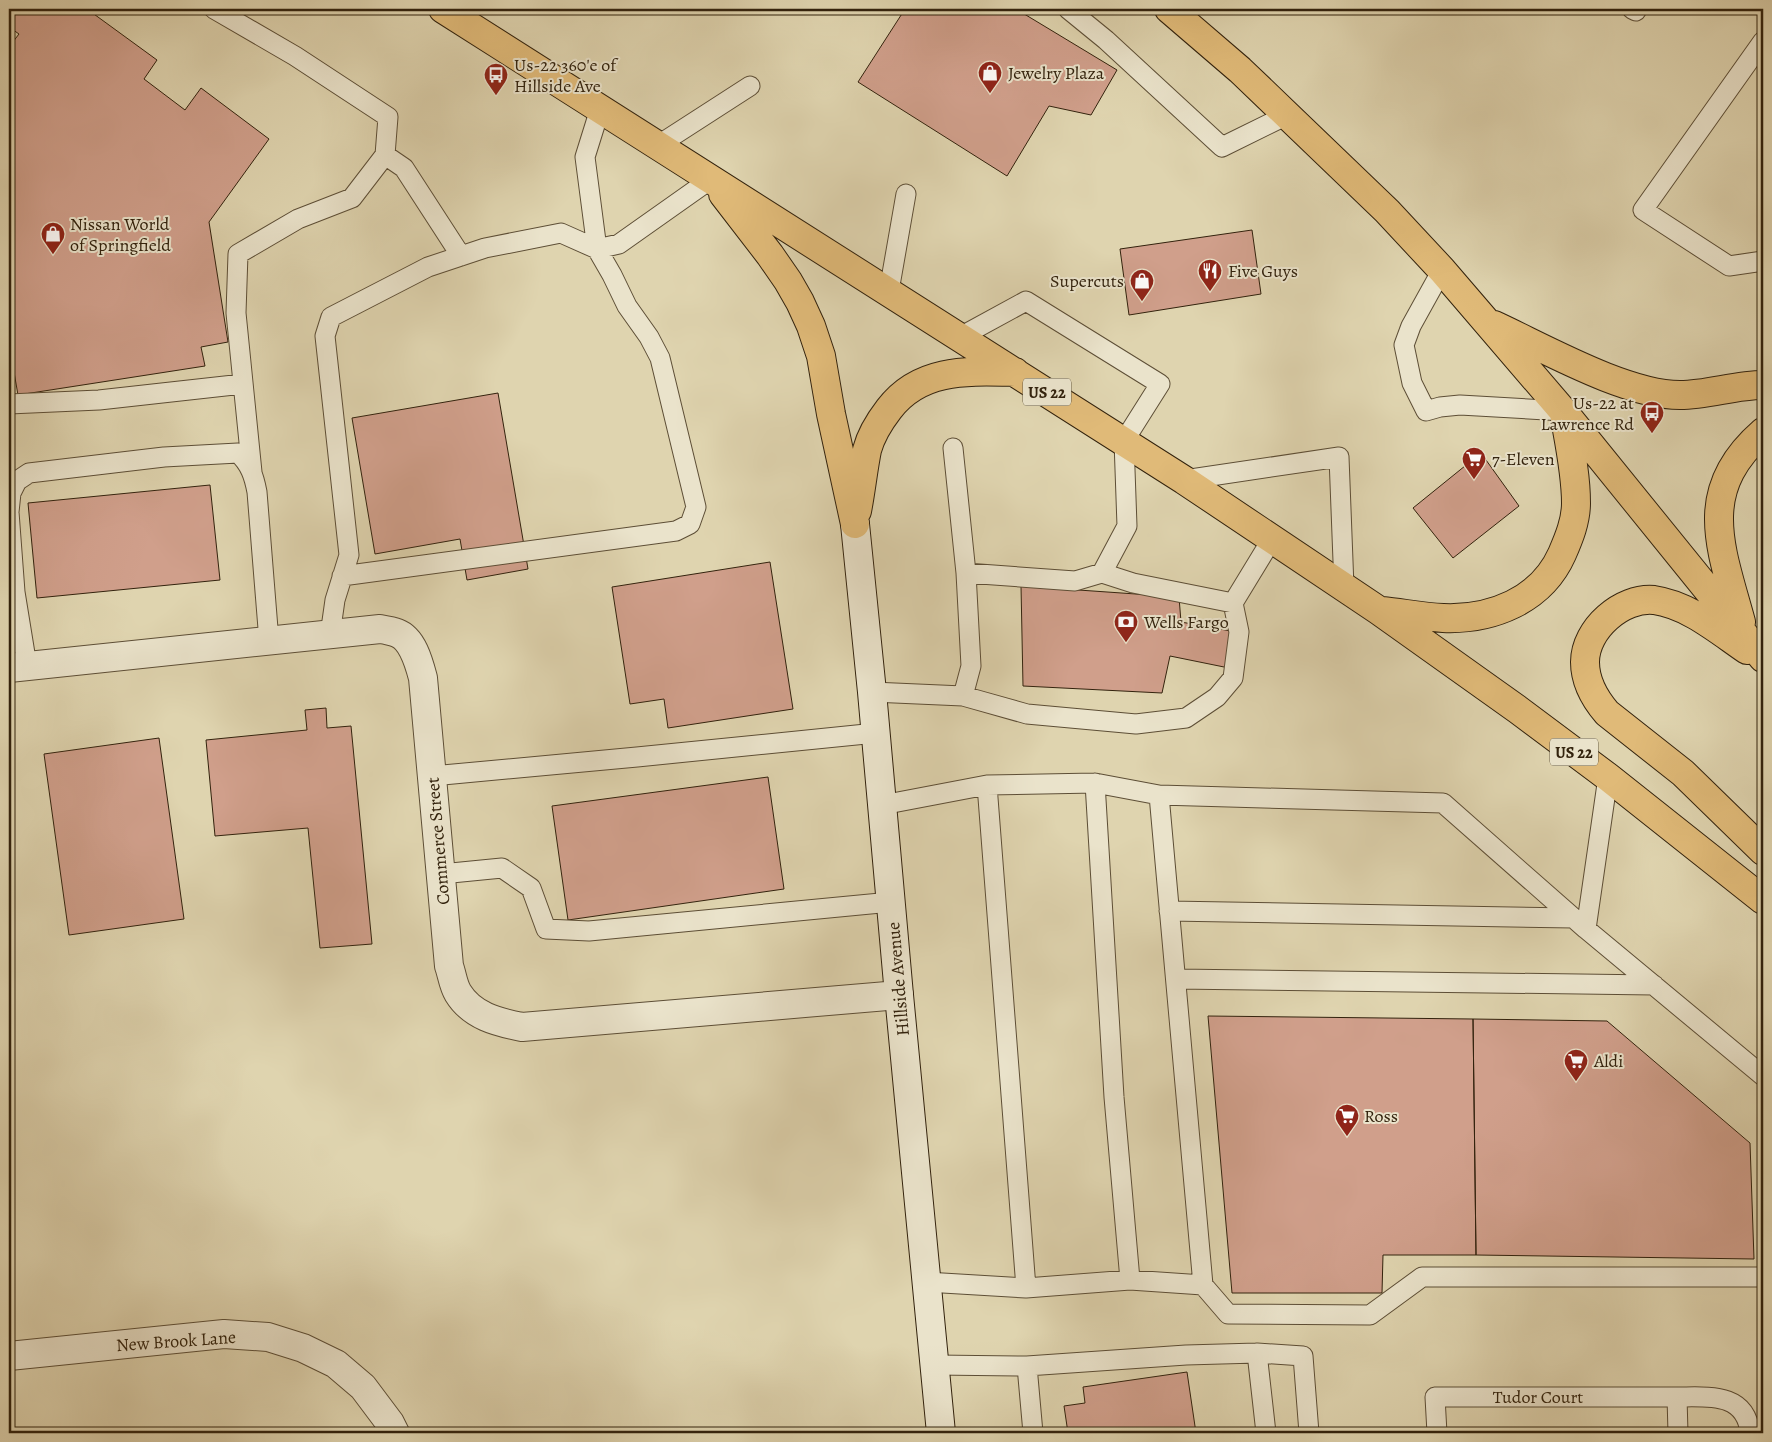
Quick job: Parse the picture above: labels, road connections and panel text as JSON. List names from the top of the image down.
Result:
{
  "streets": {
    "highway": ["US 22"],
    "street": ["Commerce Street", "Hillside Avenue", "New Brook Lane"],
    "lane": ["Tudor Court"]
  },
  "crossings": [
    ["Commerce Street", "Hillside Avenue"]
  ],
  "places": {
    "shop": ["Jewelry Plaza", "Nissan World of Springfield", "Supercuts"],
    "bus stop": ["Us-22 360'e of Hillside Ave", "Us-22 at Lawrence Rd"],
    "restaurant": ["Five Guys"],
    "supermarket": ["7-Eleven", "Aldi", "Ross"],
    "bank": ["Wells Fargo"]
  }
}
